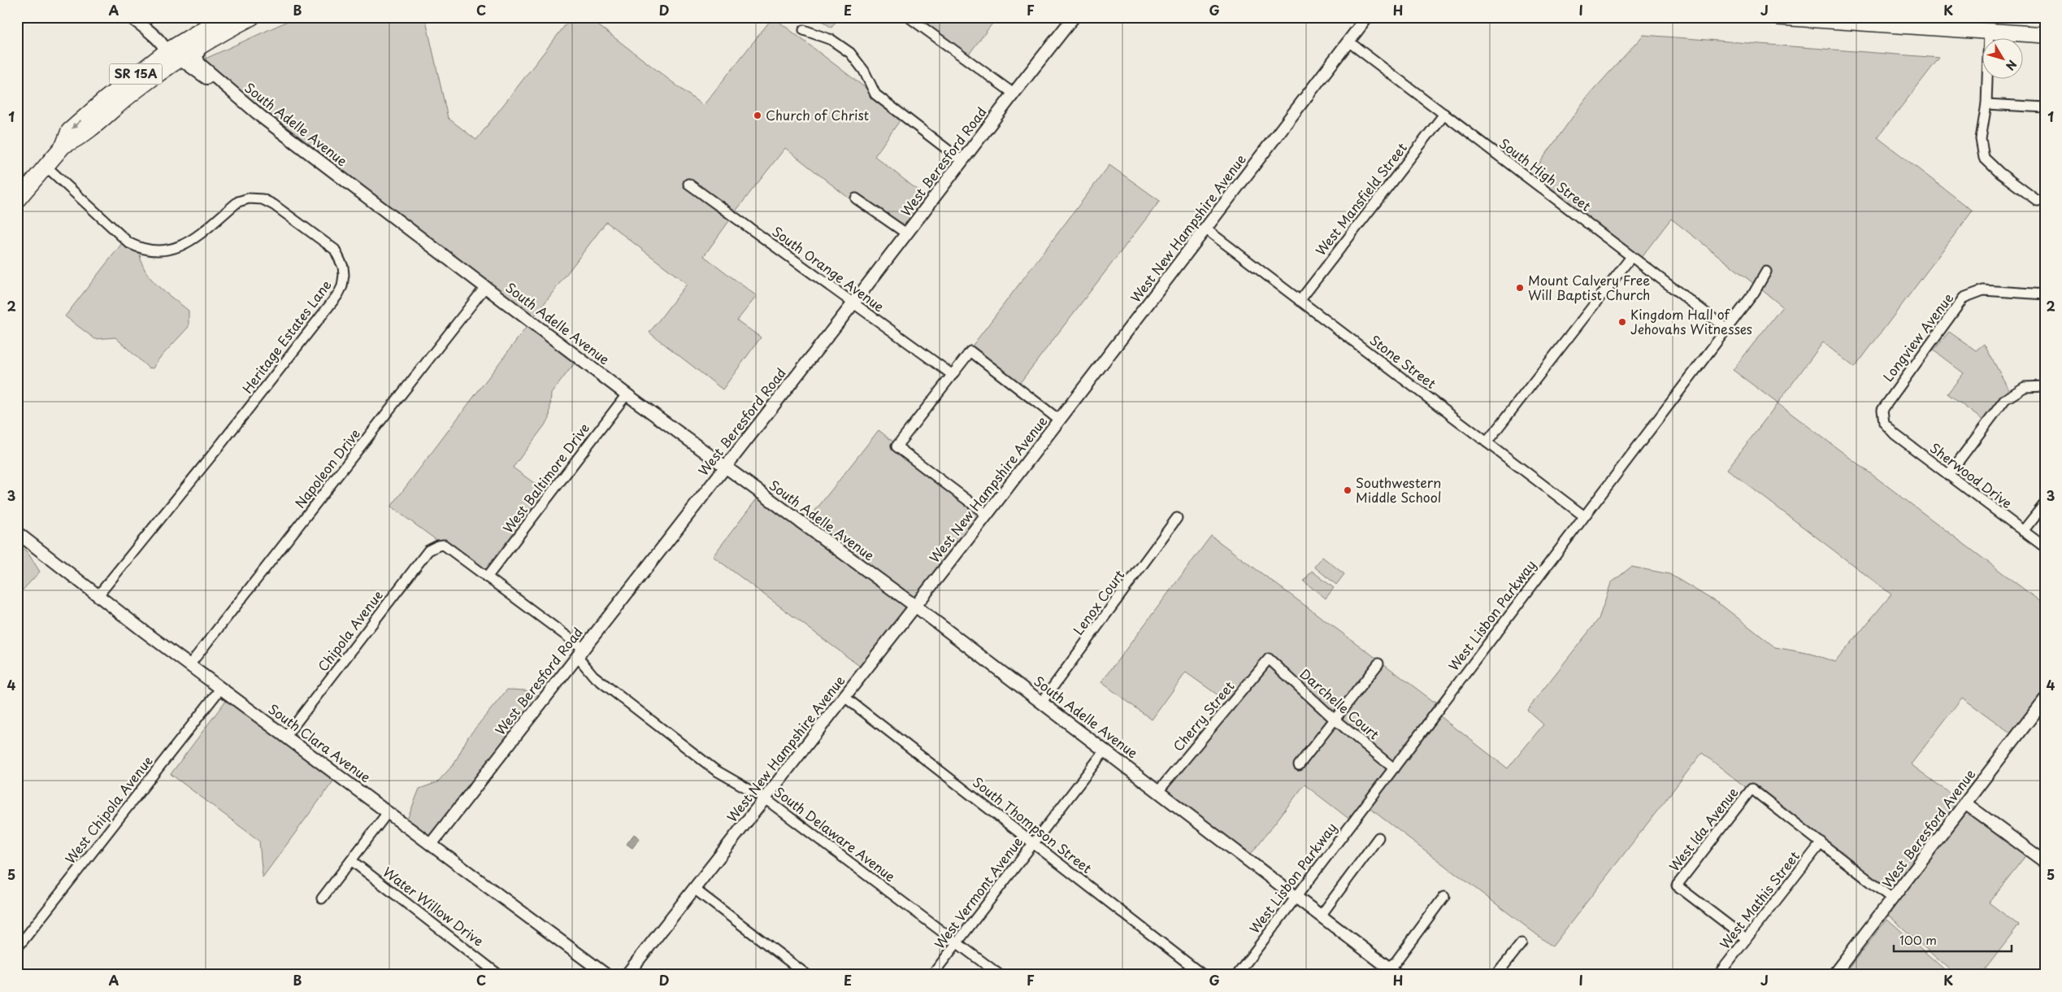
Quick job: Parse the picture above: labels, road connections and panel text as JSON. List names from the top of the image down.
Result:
{
  "streets": {
    "highway": ["SR 15A"],
    "street": [
      "South Adelle Avenue",
      "West Beresford Road",
      "South High Street",
      "West Mansfield Street",
      "West New Hampshire Avenue",
      "South Orange Avenue",
      "Heritage Estates Lane",
      "Longview Avenue",
      "Stone Street",
      "Napoleon Drive",
      "Sherwood Drive",
      "West Baltimore Drive",
      "Lenox Court",
      "West Lisbon Parkway",
      "Chipola Avenue",
      "Darchelle Court",
      "Cherry Street",
      "South Clara Avenue",
      "West Chipola Avenue",
      "South Thompson Street",
      "West Beresford Avenue",
      "West Ida Avenue",
      "South Delaware Avenue",
      "West Vermont Avenue",
      "West Mathis Street",
      "Water Willow Drive"
    ]
  },
  "crossings": [
    ["SR 15A", "South Adelle Avenue"],
    ["SR 15A", "Heritage Estates Lane"],
    ["South Adelle Avenue", "West Beresford Road"],
    ["South Adelle Avenue", "West New Hampshire Avenue"],
    ["South Adelle Avenue", "Napoleon Drive"],
    ["South Adelle Avenue", "West Baltimore Drive"],
    ["South Adelle Avenue", "Lenox Court"],
    ["South Adelle Avenue", "West Lisbon Parkway"],
    ["South Adelle Avenue", "Cherry Street"],
    ["South Adelle Avenue", "West Vermont Avenue"],
    ["West Beresford Road", "South Orange Avenue"],
    ["West Beresford Road", "South Clara Avenue"],
    ["West Beresford Road", "South Delaware Avenue"],
    ["South High Street", "West Mansfield Street"],
    ["South High Street", "West New Hampshire Avenue"],
    ["South High Street", "West Lisbon Parkway"],
    ["West Mansfield Street", "Stone Street"],
    ["West New Hampshire Avenue", "Stone Street"],
    ["West New Hampshire Avenue", "South Thompson Street"],
    ["West New Hampshire Avenue", "South Delaware Avenue"],
    ["Heritage Estates Lane", "South Clara Avenue"],
    ["Longview Avenue", "Sherwood Drive"],
    ["Stone Street", "West Lisbon Parkway"],
    ["Napoleon Drive", "South Clara Avenue"],
    ["West Baltimore Drive", "South Delaware Avenue"],
    ["West Lisbon Parkway", "Darchelle Court"],
    ["Chipola Avenue", "South Clara Avenue"],
    ["Chipola Avenue", "South Delaware Avenue"],
    ["Darchelle Court", "Cherry Street"],
    ["South Clara Avenue", "West Chipola Avenue"],
    ["South Thompson Street", "West Vermont Avenue"],
    ["West Ida Avenue", "West Mathis Street"],
    ["South Delaware Avenue", "West Vermont Avenue"]
  ],
  "places": [
    "Church of Christ",
    "Mount Calvery Free Will Baptist Church",
    "Kingdom Hall of Jehovahs Witnesses",
    "Southwestern Middle School"
  ],
  "scale_bar": "100 m",
  "north": "bottom right",
  "grid": {
    "columns": [
      "A",
      "B",
      "C",
      "D",
      "E",
      "F",
      "G",
      "H",
      "I",
      "J",
      "K"
    ],
    "rows": [
      "1",
      "2",
      "3",
      "4",
      "5"
    ]
  }
}
